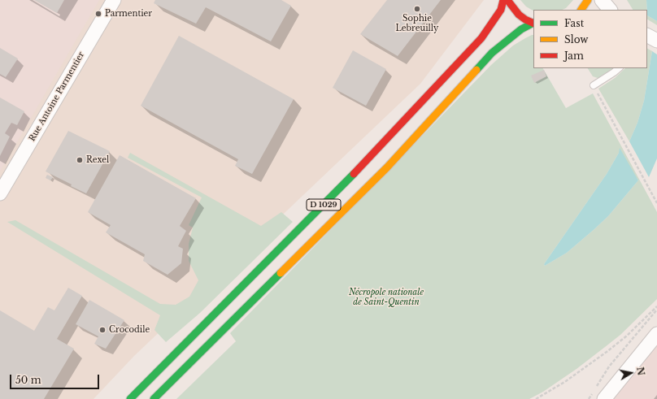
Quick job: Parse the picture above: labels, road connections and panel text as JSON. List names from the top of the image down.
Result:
{
  "streets": {
    "main road": ["D 1029"],
    "street": ["Rue Antoine Parmentier"]
  },
  "parks": ["Nécropole nationale de Saint-Quentin"],
  "places": [
    "Sophie Lebreuilly",
    "Parmentier",
    "Rexel",
    "Crocodile"
  ],
  "legend": ["Fast", "Slow", "Jam"],
  "scale_bar": "50 m",
  "north": "right"
}
